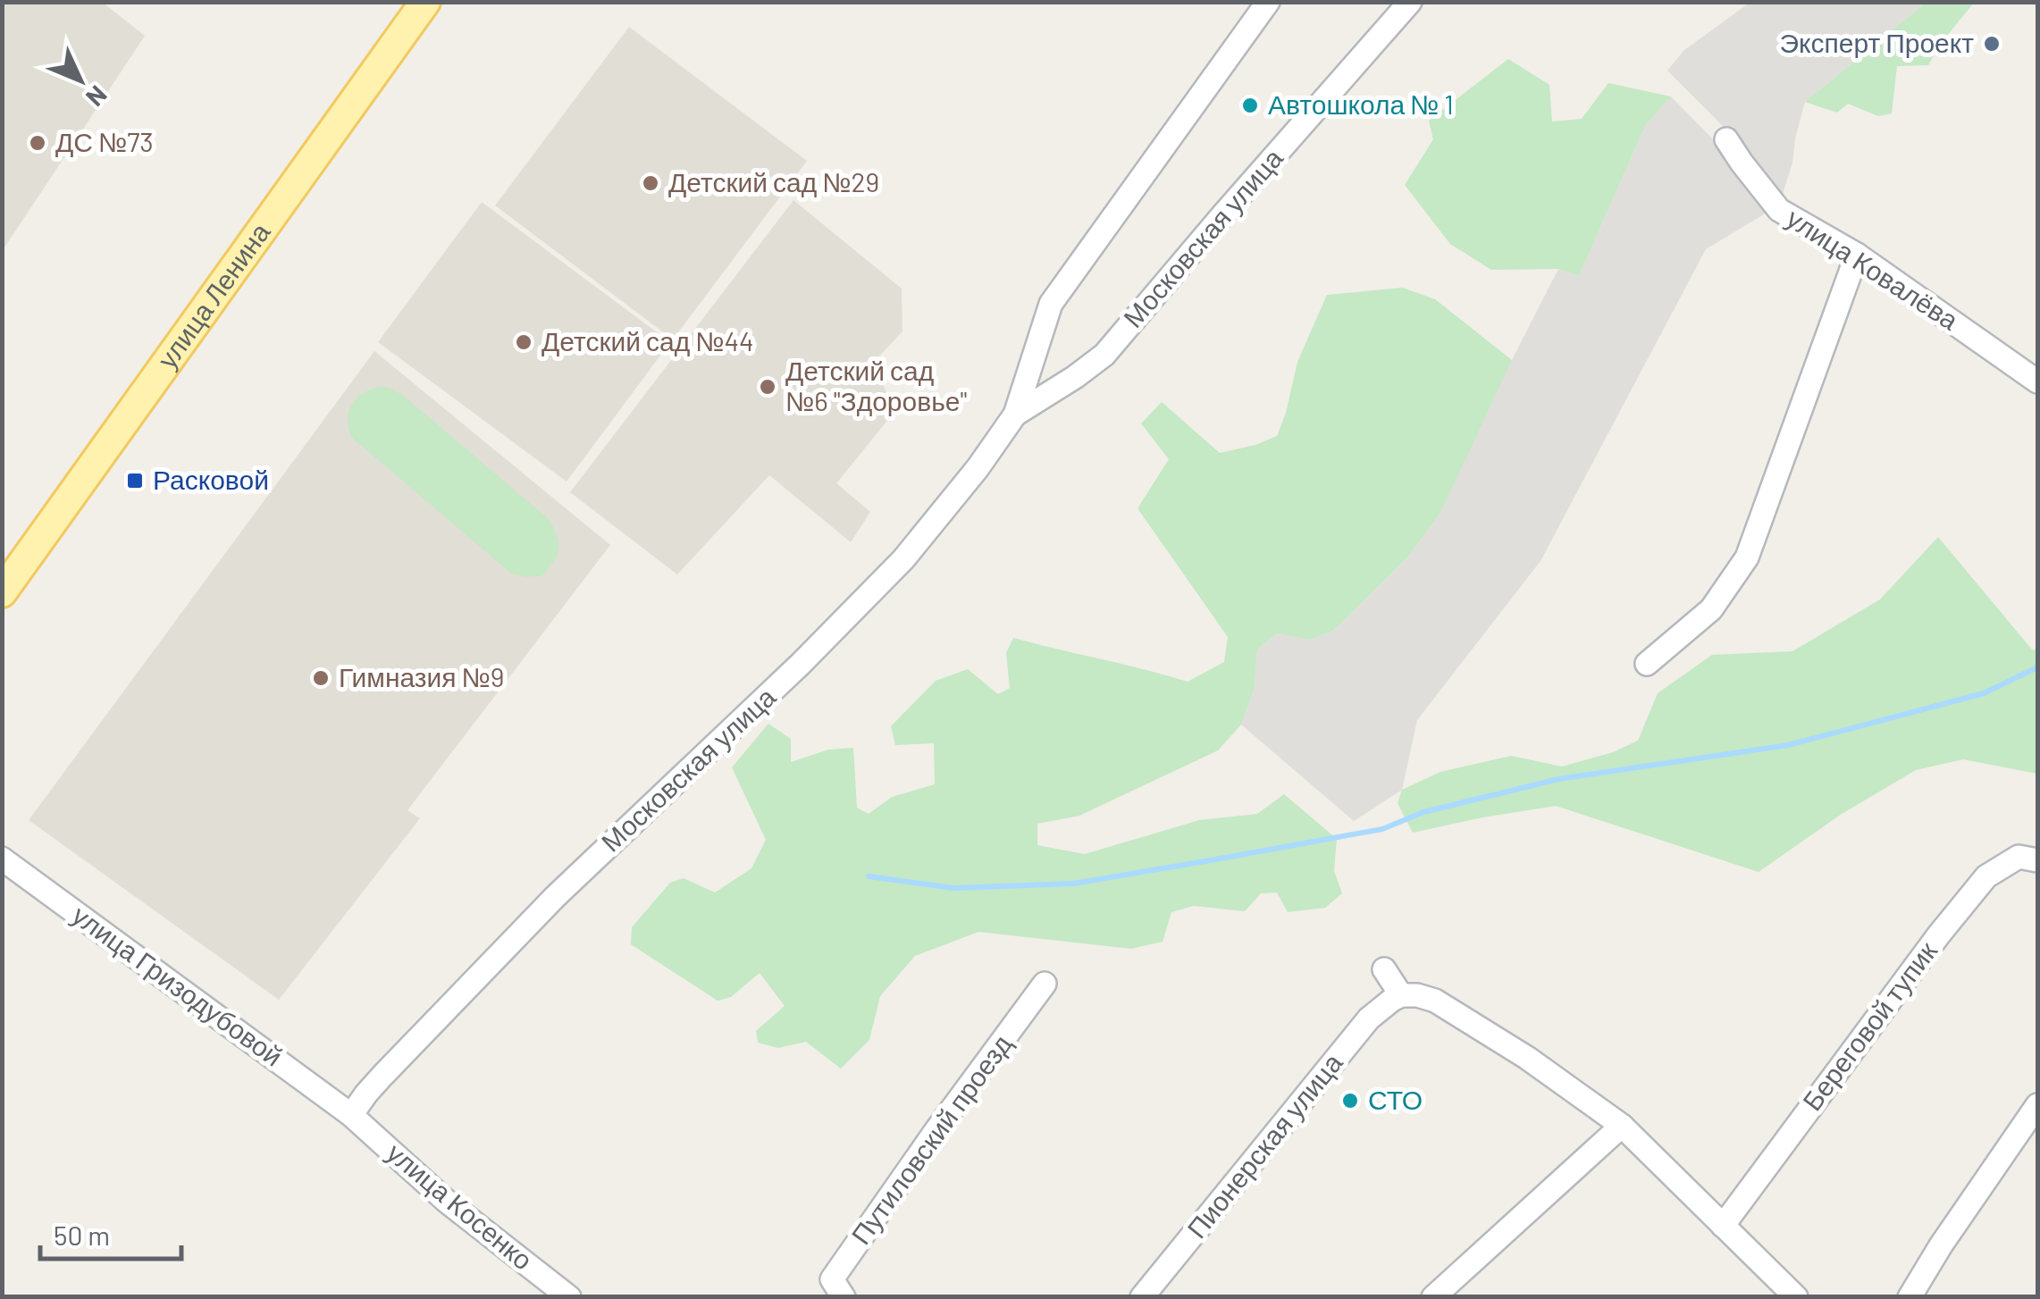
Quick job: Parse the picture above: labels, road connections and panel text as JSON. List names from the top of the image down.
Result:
{
  "streets": {
    "main road": ["улица Ленина"],
    "street": [
      "Московская улица",
      "улица Ковалёва",
      "улица Гризодубовой",
      "Береговой тупик",
      "Путиловский проезд",
      "Пионерская улица",
      "улица Косенко"
    ]
  },
  "crossings": [
    ["Московская улица", "улица Гризодубовой"],
    ["Московская улица", "улица Косенко"],
    ["улица Гризодубовой", "улица Косенко"]
  ],
  "places": {
    "other": [
      "Эксперт Проект",
      "Автошкола № 1",
      "ДС №73",
      "Детский сад №29",
      "Детский сад №44",
      "Детский сад №6 \"Здоровье\"",
      "Гимназия №9",
      "СТО"
    ],
    "transit": ["Расковой"]
  },
  "scale_bar": "50 m",
  "north": "bottom right"
}
